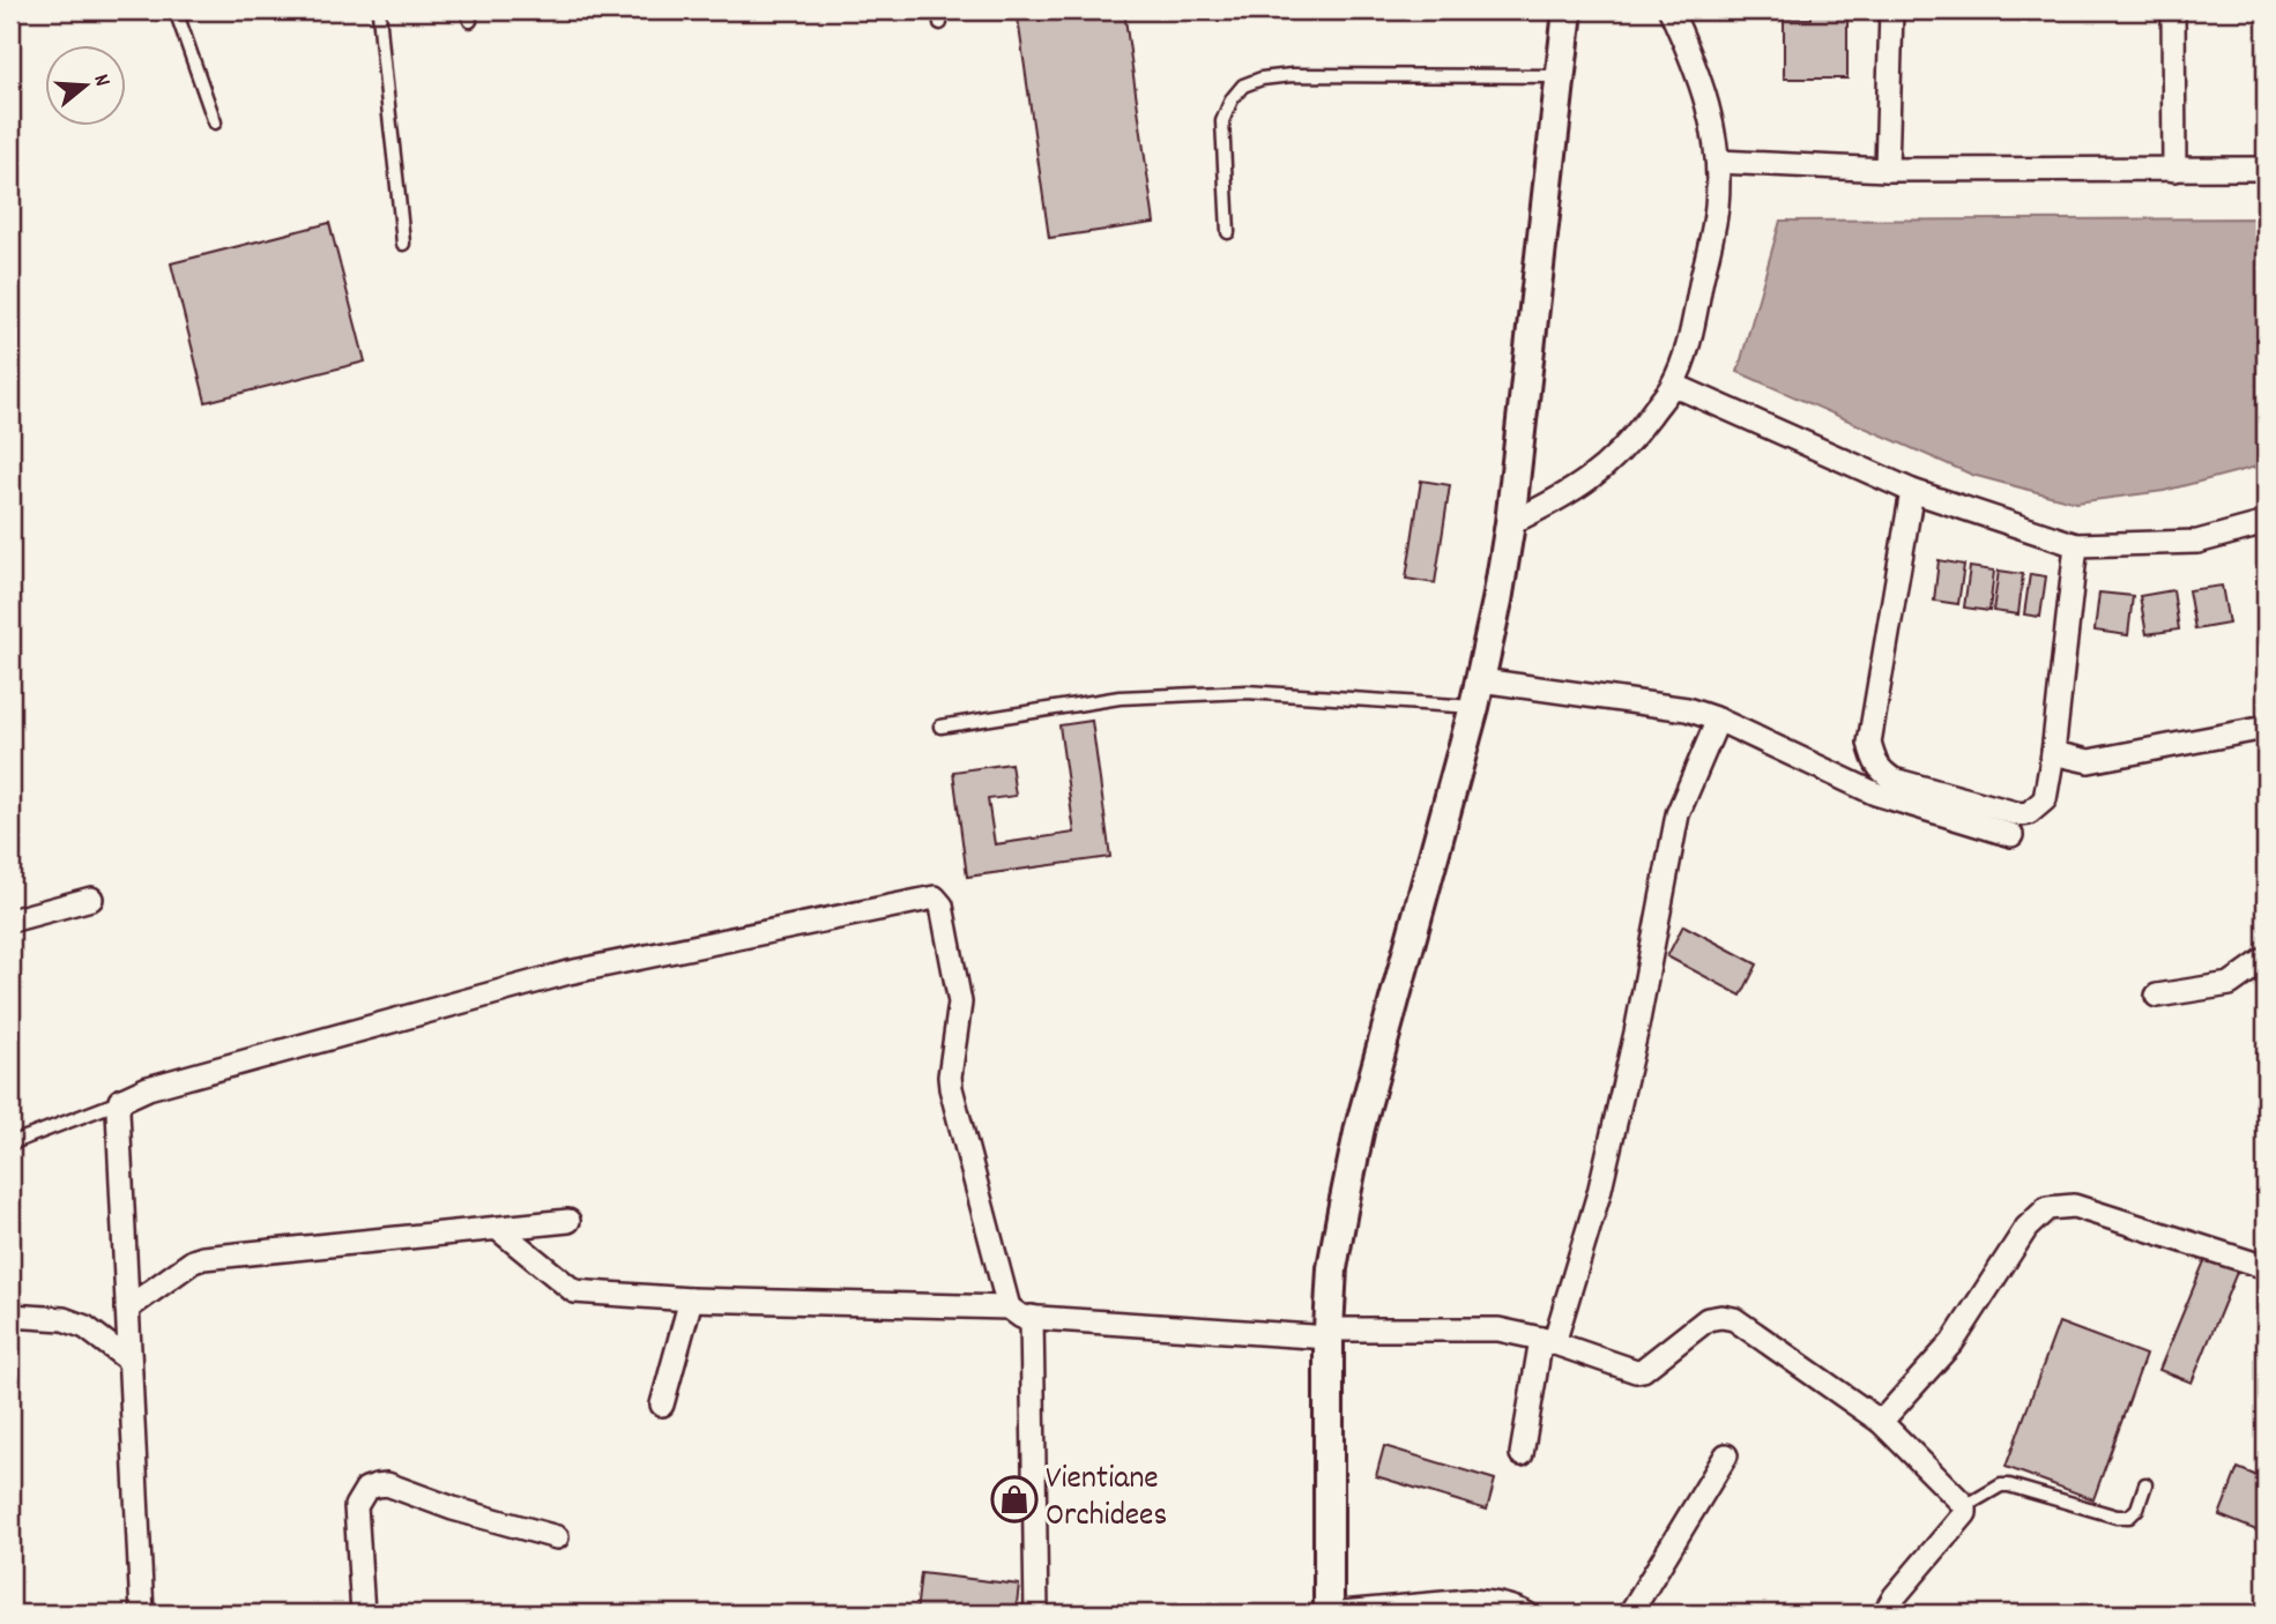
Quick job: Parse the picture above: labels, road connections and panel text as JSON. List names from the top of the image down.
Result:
{
  "places": {
    "shop": ["Vientiane Orchidees"]
  },
  "north": "right"
}
